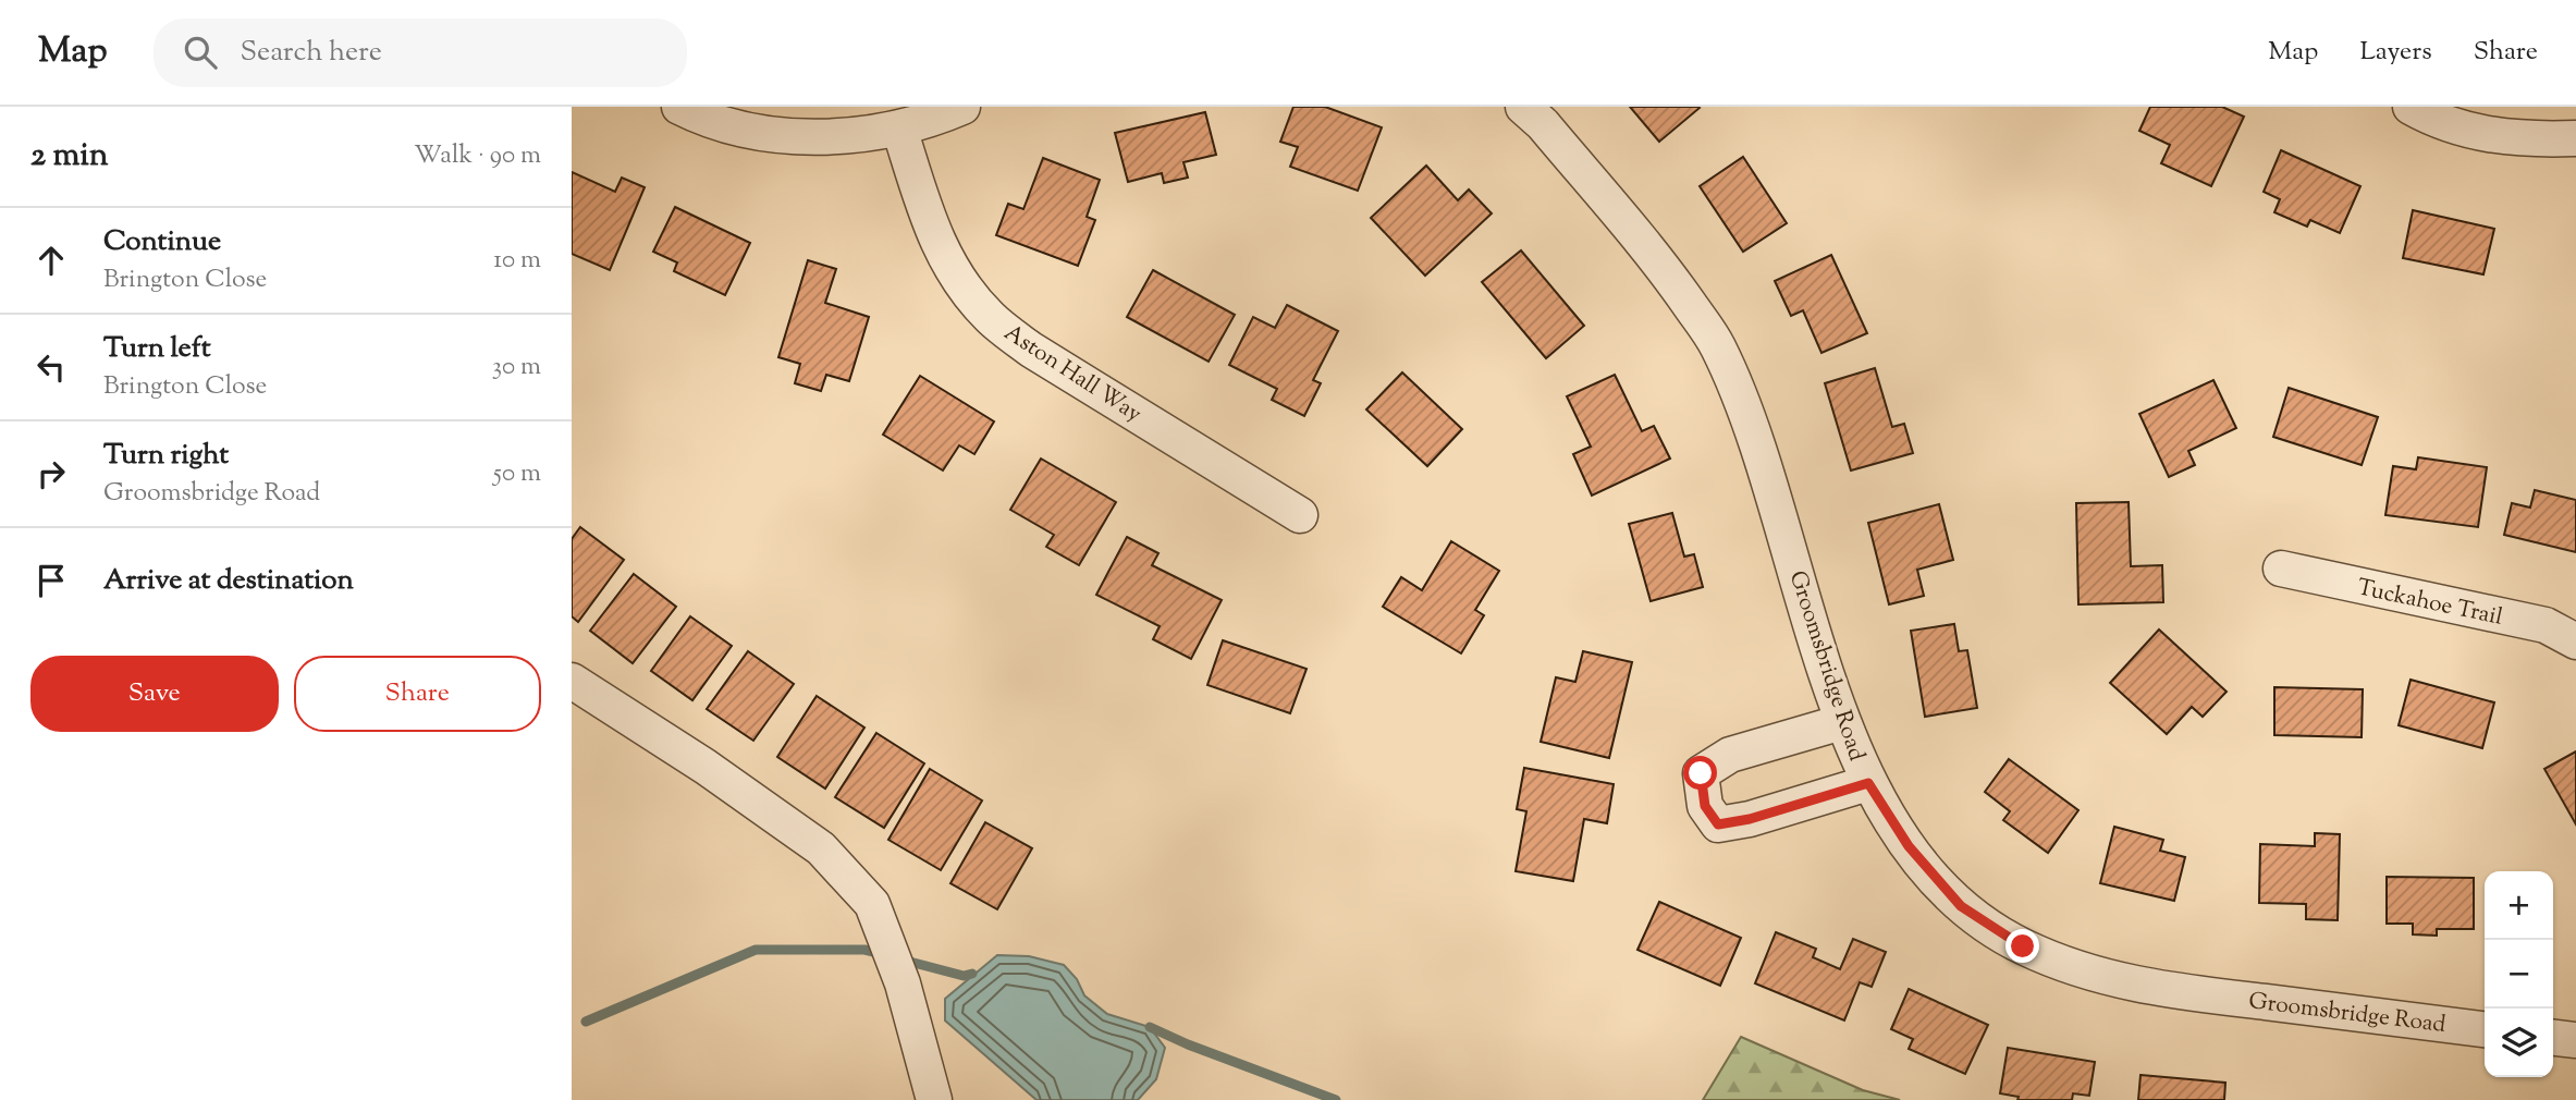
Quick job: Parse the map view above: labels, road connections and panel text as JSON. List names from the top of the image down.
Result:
{
  "streets": {
    "street": ["Aston Hall Way", "Tuckahoe Trail", "Groomsbridge Road"]
  },
  "page": {
    "header": "Map",
    "search": "Search here",
    "nav": ["Map", "Layers", "Share"],
    "heading": ["2 min", "Walk · 90 m"],
    "list": [
      ["Continue", "Brington Close", "10 m"],
      ["Turn left", "Brington Close", "30 m"],
      ["Turn right", "Groomsbridge Road", "50 m"],
      "Arrive at destination"
    ],
    "buttons": ["Save", "Share"],
    "map_buttons": ["+", "−"]
  }
}
